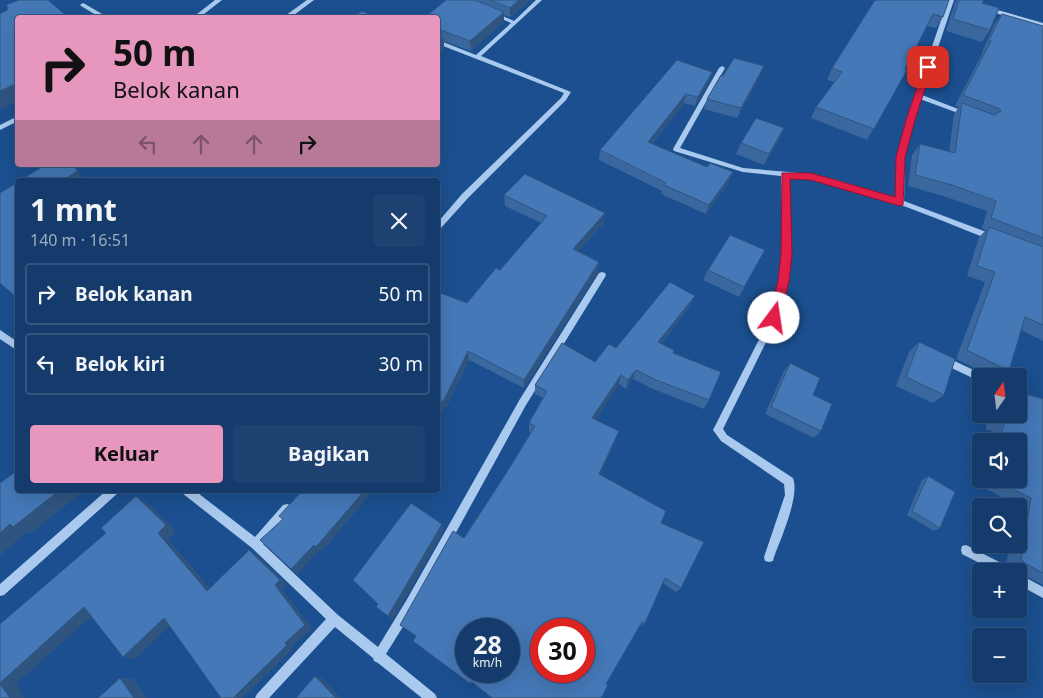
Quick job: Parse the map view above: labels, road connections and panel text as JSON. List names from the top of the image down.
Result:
{
  "north": "top",
  "page": {
    "turn": ["50 m", "Belok kanan"],
    "heading": ["1 mnt", "140 m · 16:51"],
    "list": [
      {
        "name": "Belok kanan",
        "value": "50 m"
      },
      {
        "name": "Belok kiri",
        "value": "30 m"
      }
    ],
    "map_buttons": ["+", "−"],
    "buttons": ["Keluar", "Bagikan"],
    "speed": "28 km/h",
    "limit": "30"
  }
}
